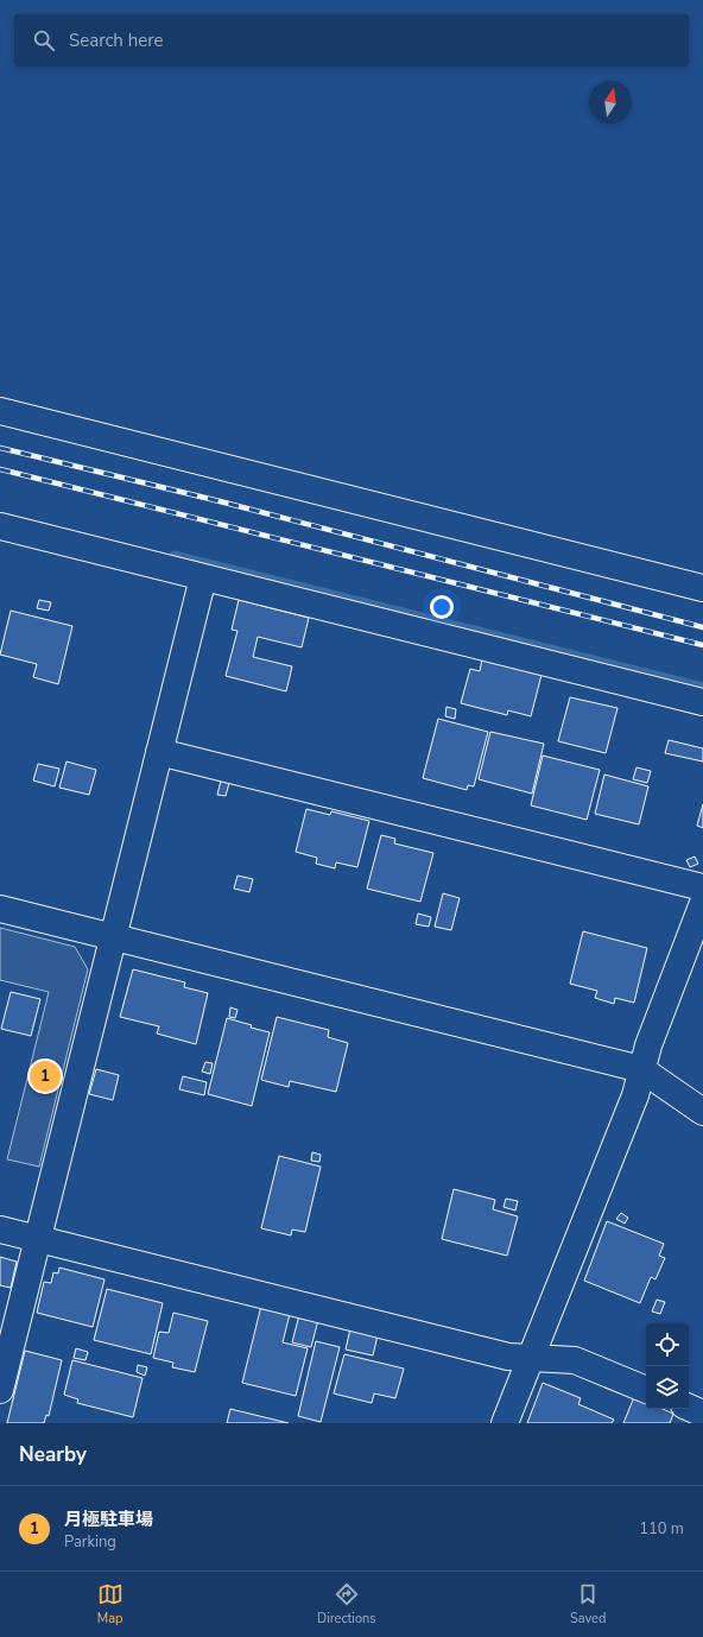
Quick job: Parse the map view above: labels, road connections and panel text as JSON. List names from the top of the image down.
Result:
{
  "north": "top",
  "page": {
    "search": "Search here",
    "pins": "1",
    "heading": "Nearby",
    "list": [
      {
        "mark": "1",
        "name": "月極駐車場",
        "note": "Parking",
        "value": "110 m"
      }
    ],
    "nav": ["Map", "Directions", "Saved"]
  }
}
